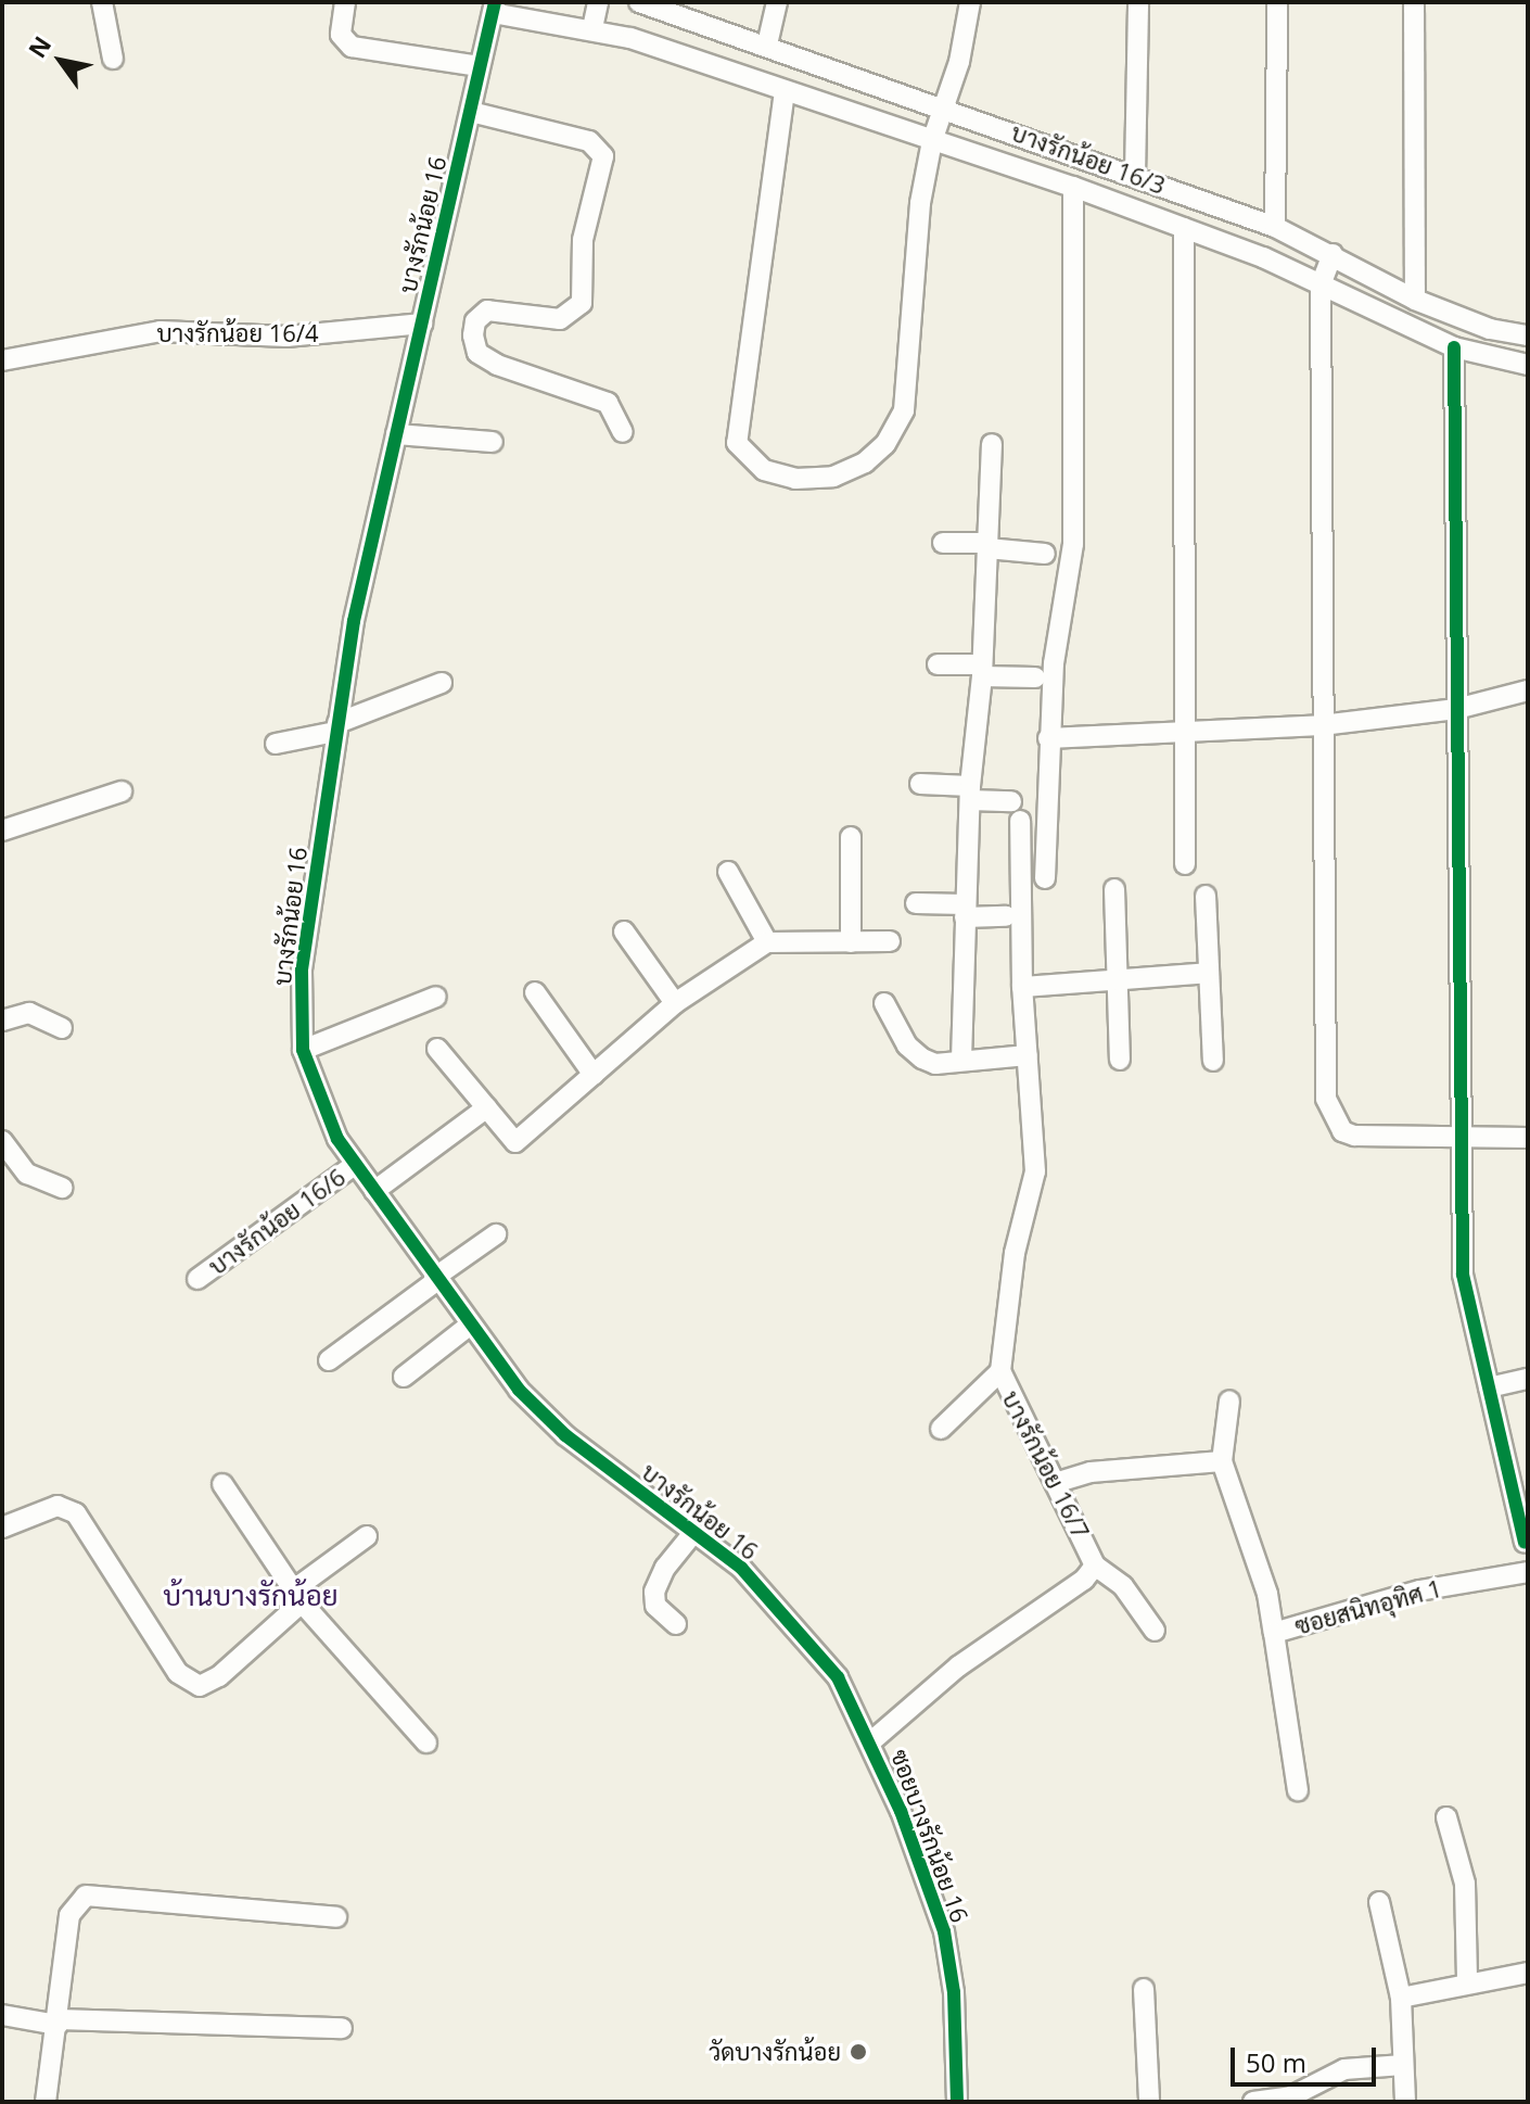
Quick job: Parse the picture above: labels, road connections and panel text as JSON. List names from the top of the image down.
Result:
{
  "streets": {
    "street": [
      "บางรักน้อย 16/3",
      "บางรักน้อย 16",
      "บางรักน้อย 16/4",
      "บางรักน้อย 16/6",
      "บางรักน้อย 16/7",
      "ซอยสนิทอุทิศ 1",
      "ซอยบางรักน้อย 16"
    ]
  },
  "crossings": [
    ["บางรักน้อย 16", "บางรักน้อย 16/4"],
    ["บางรักน้อย 16", "บางรักน้อย 16/6"],
    ["บางรักน้อย 16", "บางรักน้อย 16/7"],
    ["บางรักน้อย 16", "ซอยบางรักน้อย 16"],
    ["บางรักน้อย 16/7", "ซอยบางรักน้อย 16"]
  ],
  "districts": ["บ้านบางรักน้อย"],
  "places": ["วัดบางรักน้อย"],
  "scale_bar": "50 m",
  "north": "top left"
}
